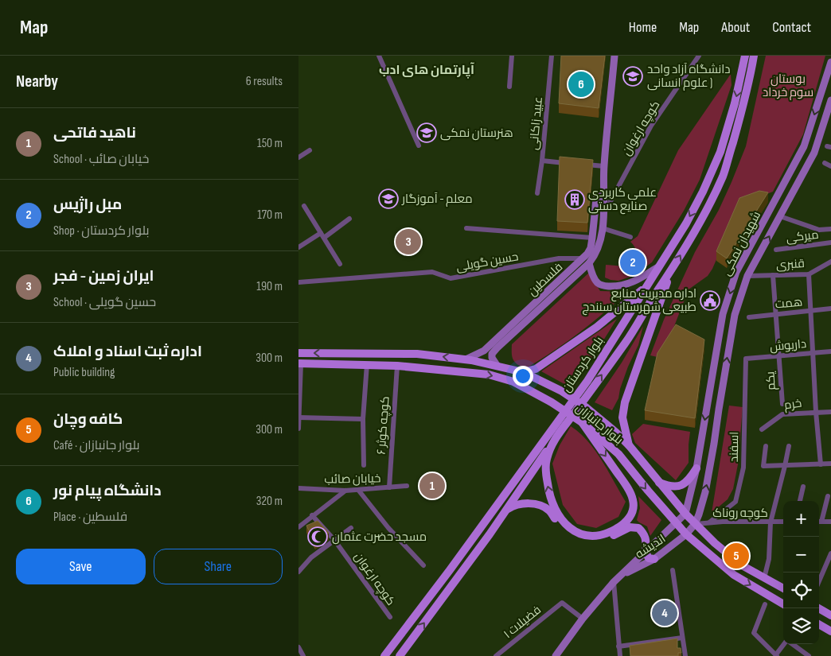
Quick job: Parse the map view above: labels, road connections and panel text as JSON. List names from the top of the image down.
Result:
{
  "streets": {
    "main road": [
      "شهیدان نمکی",
      "فلسطین",
      "بلوار کردستان",
      "بلوار جانبازان",
      "اندیشه"
    ],
    "street": [
      "عبید زاکانی",
      "کوچه ارغوان",
      "میرکی",
      "حسین گویلی",
      "قنبری",
      "همت",
      "داریوش",
      "یکم",
      "خرم",
      "کوچه کوثر ۶",
      "اسفند",
      "خیابان صائب",
      "کوچه روناک",
      "فضیلات ۱"
    ]
  },
  "crossings": [
    ["کوچه ارغوان", "فلسطین"],
    ["شهیدان نمکی", "قنبری"],
    ["شهیدان نمکی", "بلوار جانبازان"],
    ["شهیدان نمکی", "کوچه روناک"],
    ["شهیدان نمکی", "اندیشه"],
    ["حسین گویلی", "فلسطین"],
    ["قنبری", "یکم"],
    ["فلسطین", "بلوار جانبازان"],
    ["همت", "یکم"],
    ["داریوش", "یکم"],
    ["داریوش", "اسفند"],
    ["بلوار کردستان", "بلوار جانبازان"],
    ["بلوار جانبازان", "کوچه کوثر ۶"],
    ["بلوار جانبازان", "کوچه روناک"],
    ["بلوار جانبازان", "اندیشه"],
    ["کوچه کوثر ۶", "خیابان صائب"],
    ["اسفند", "کوچه روناک"],
    ["کوچه روناک", "اندیشه"],
    ["اندیشه", "فضیلات ۱"]
  ],
  "districts": ["آپارتمان های ادب"],
  "parks": ["بوستان سوم خرداد"],
  "places": {
    "school or university": ["دانشگاه آزاد واحد علوم انسانی )", "هنرستان نمکی", "معلم - آموزگار"],
    "building": ["علمی کاربردی صنایع دستی"],
    "public building": ["اداره مدیریت منابع طبیعی شهرستان سنندج"],
    "mosque": ["مسجد حضرت عثمان"]
  },
  "page": {
    "header": "Map",
    "nav": [
      "Home",
      "Map",
      "About",
      "Contact"
    ],
    "heading": ["Nearby", "6 results"],
    "pins": [
      "6",
      "3",
      "2",
      "1",
      "5",
      "4"
    ],
    "list": [
      {
        "mark": "1",
        "name": "ناهید فاتحی",
        "note": "School · خیابان صائب",
        "value": "150 m"
      },
      {
        "mark": "2",
        "name": "مبل راژیس",
        "note": "Shop · بلوار کردستان",
        "value": "170 m"
      },
      {
        "mark": "3",
        "name": "ایران زمین - فجر",
        "note": "School · حسین گویلی",
        "value": "190 m"
      },
      {
        "mark": "4",
        "name": "اداره ثبت اسناد و املاک",
        "note": "Public building",
        "value": "300 m"
      },
      {
        "mark": "5",
        "name": "کافه وچان",
        "note": "Café · بلوار جانبازان",
        "value": "300 m"
      },
      {
        "mark": "6",
        "name": "دانشگاه پیام نور",
        "note": "Place · فلسطین",
        "value": "320 m"
      }
    ],
    "map_buttons": ["+", "−"],
    "buttons": ["Save", "Share"]
  }
}
